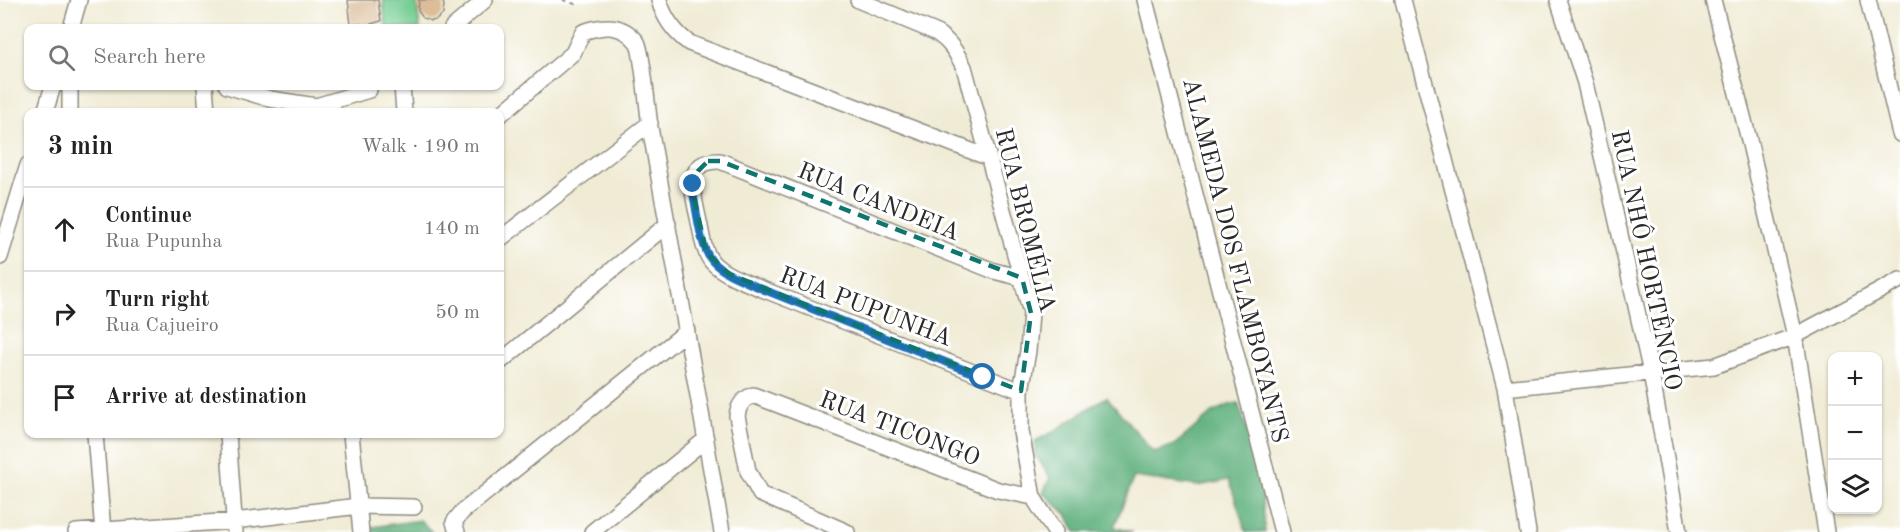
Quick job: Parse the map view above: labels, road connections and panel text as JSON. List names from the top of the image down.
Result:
{
  "streets": {
    "street": [
      "RUA CANDEIA",
      "RUA BROMÉLIA",
      "ALAMEDA DOS FLAMBOYANTS",
      "RUA NHÔ HORTÊNCIO",
      "RUA PUPUNHA",
      "RUA TICONGO"
    ]
  },
  "crossings": [
    ["RUA CANDEIA", "RUA BROMÉLIA"],
    ["RUA CANDEIA", "RUA PUPUNHA"],
    ["RUA BROMÉLIA", "RUA PUPUNHA"],
    ["RUA BROMÉLIA", "RUA TICONGO"]
  ],
  "page": {
    "search": "Search here",
    "heading": ["3 min", "Walk · 190 m"],
    "list": [
      ["Continue", "Rua Pupunha", "140 m"],
      ["Turn right", "Rua Cajueiro", "50 m"],
      "Arrive at destination"
    ],
    "map_buttons": ["+", "−"]
  }
}
